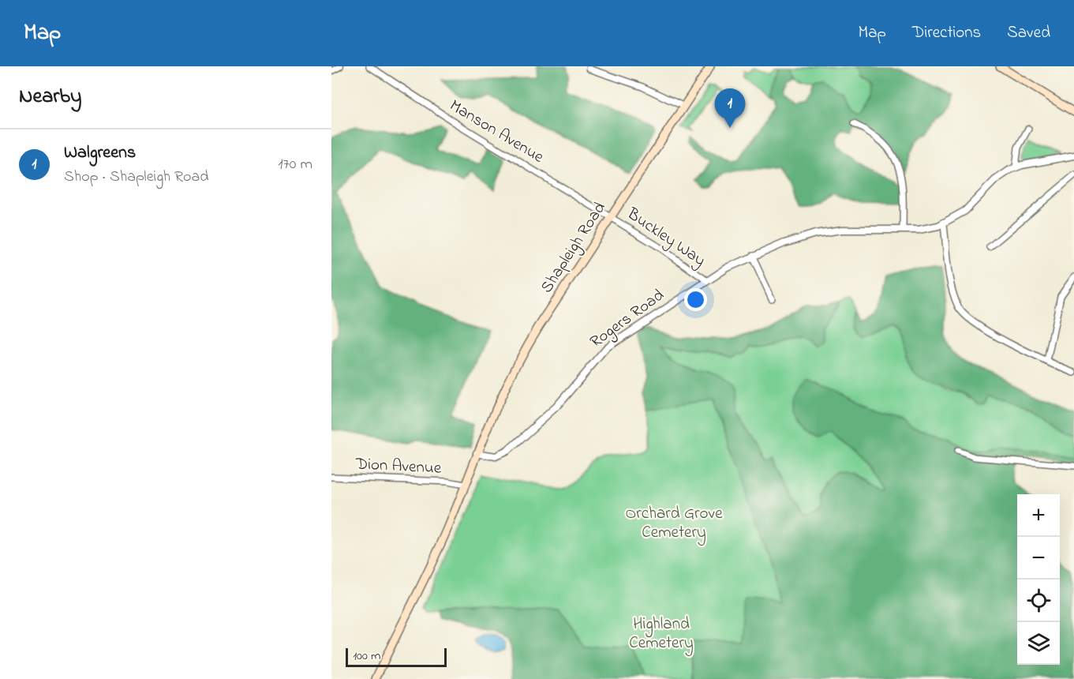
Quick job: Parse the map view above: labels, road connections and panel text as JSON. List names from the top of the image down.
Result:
{
  "streets": {
    "main road": ["Shapleigh Road"],
    "street": [
      "Manson Avenue",
      "Buckley Way",
      "Rogers Road",
      "Dion Avenue"
    ]
  },
  "crossings": [
    ["Manson Avenue", "Buckley Way"],
    ["Manson Avenue", "Shapleigh Road"],
    ["Buckley Way", "Shapleigh Road"],
    ["Buckley Way", "Rogers Road"],
    ["Shapleigh Road", "Rogers Road"]
  ],
  "parks": ["Orchard Grove Cemetery", "Highland Cemetery"],
  "scale_bar": "100 m",
  "page": {
    "header": "Map",
    "nav": ["Map", "Directions", "Saved"],
    "heading": "Nearby",
    "pins": "1",
    "list": [
      {
        "mark": "1",
        "name": "Walgreens",
        "note": "Shop · Shapleigh Road",
        "value": "170 m"
      }
    ],
    "map_buttons": ["+", "−"],
    "scale": "100 m"
  }
}
